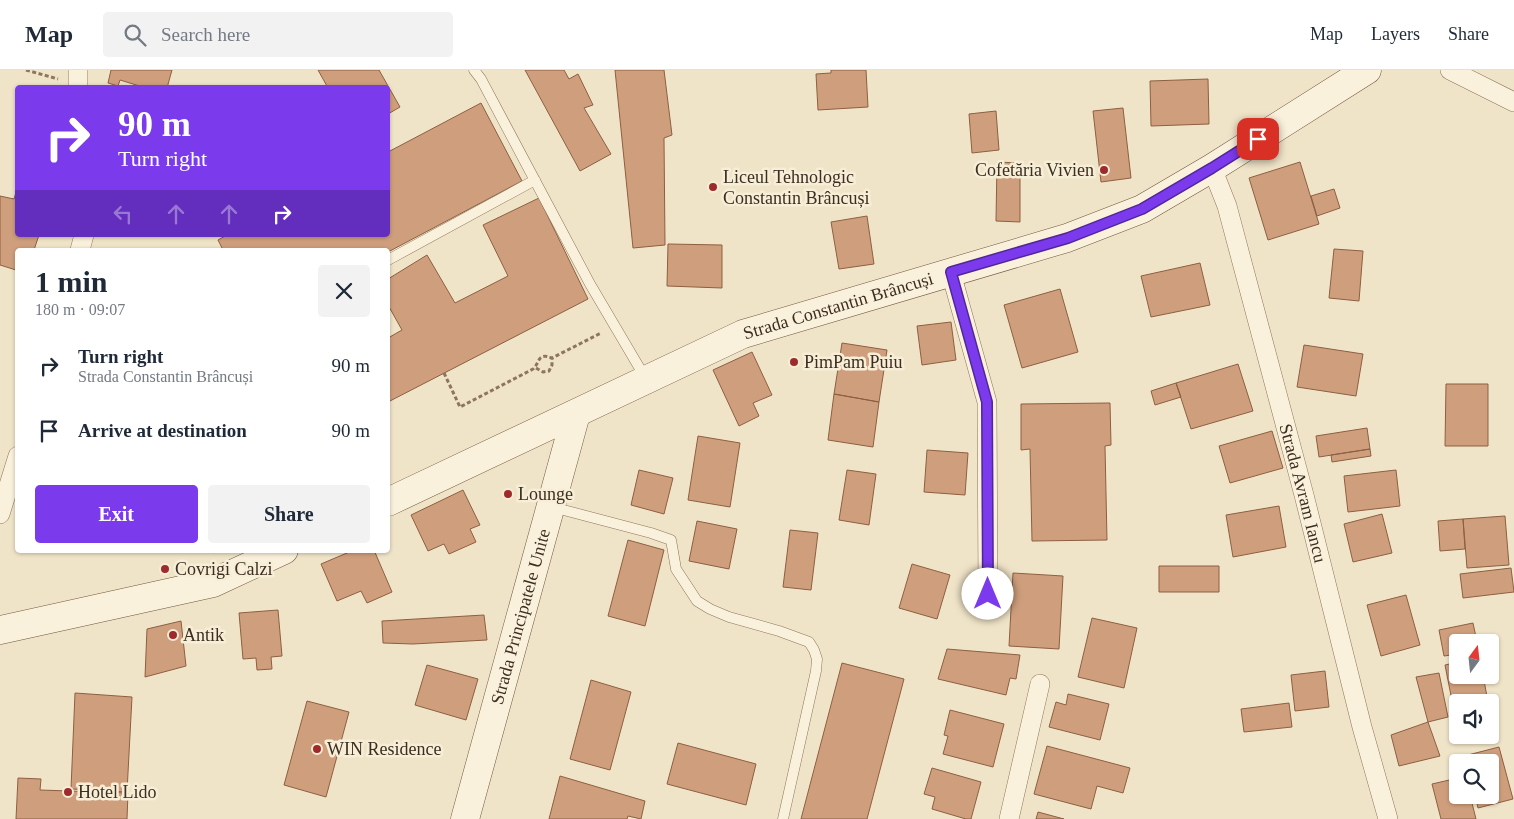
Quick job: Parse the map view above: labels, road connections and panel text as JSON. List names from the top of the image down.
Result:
{
  "streets": {
    "street": ["Strada Constantin Brâncuși", "Strada Avram Iancu", "Strada Principatele Unite"]
  },
  "crossings": [
    ["Strada Constantin Brâncuși", "Strada Avram Iancu"],
    ["Strada Constantin Brâncuși", "Strada Principatele Unite"]
  ],
  "places": [
    "Cofetăria Vivien",
    "Liceul Tehnologic Constantin Brâncuși",
    "PimPam Puiu",
    "Lounge",
    "Covrigi Calzi",
    "Antik",
    "WIN Residence",
    "Hotel Lido"
  ],
  "north": "top",
  "page": {
    "header": "Map",
    "search": "Search here",
    "nav": ["Map", "Layers", "Share"],
    "turn": ["90 m", "Turn right"],
    "heading": ["1 min", "180 m · 09:07"],
    "list": [
      {
        "name": "Turn right",
        "note": "Strada Constantin Brâncuși",
        "value": "90 m"
      },
      {
        "name": "Arrive at destination",
        "value": "90 m"
      }
    ],
    "buttons": ["Exit", "Share"]
  }
}
